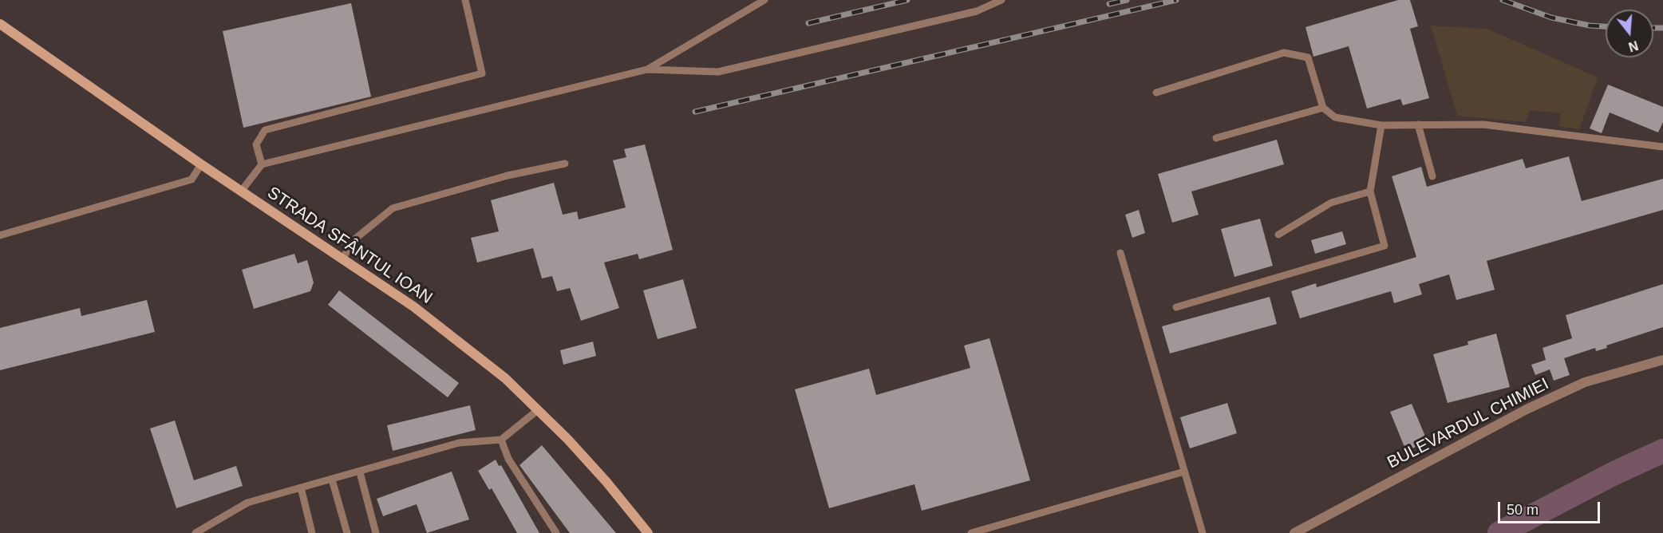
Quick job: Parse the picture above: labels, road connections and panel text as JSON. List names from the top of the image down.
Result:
{
  "streets": {
    "main road": ["STRADA SFÂNTUL IOAN"],
    "street": ["BULEVARDUL CHIMIEI"]
  },
  "scale_bar": "50 m",
  "north": "bottom"
}
